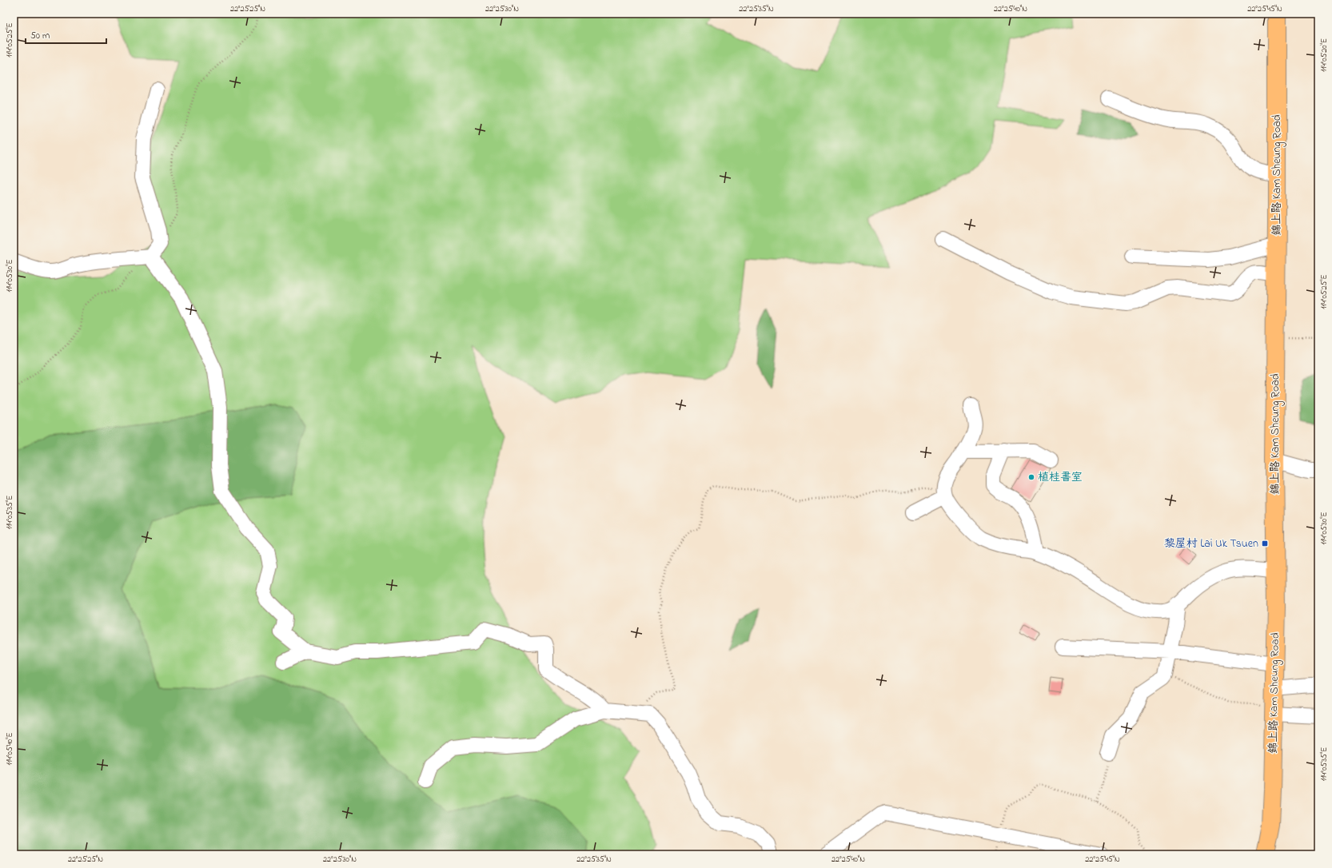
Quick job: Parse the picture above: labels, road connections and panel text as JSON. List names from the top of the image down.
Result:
{
  "streets": {
    "main road": ["錦上路 Kam Sheung Road"]
  },
  "places": {
    "other": ["植桂書室"],
    "transit": ["黎屋村 Lai Uk Tsuen"]
  },
  "scale_bar": "50 m",
  "coordinates": [
    "22°25'25\"N",
    "22°25'30\"N",
    "22°25'35\"N",
    "22°25'40\"N",
    "22°25'45\"N",
    "114°05'25\"E",
    "114°05'20\"E",
    "114°05'30\"E",
    "114°05'35\"E",
    "114°05'40\"E"
  ]
}
